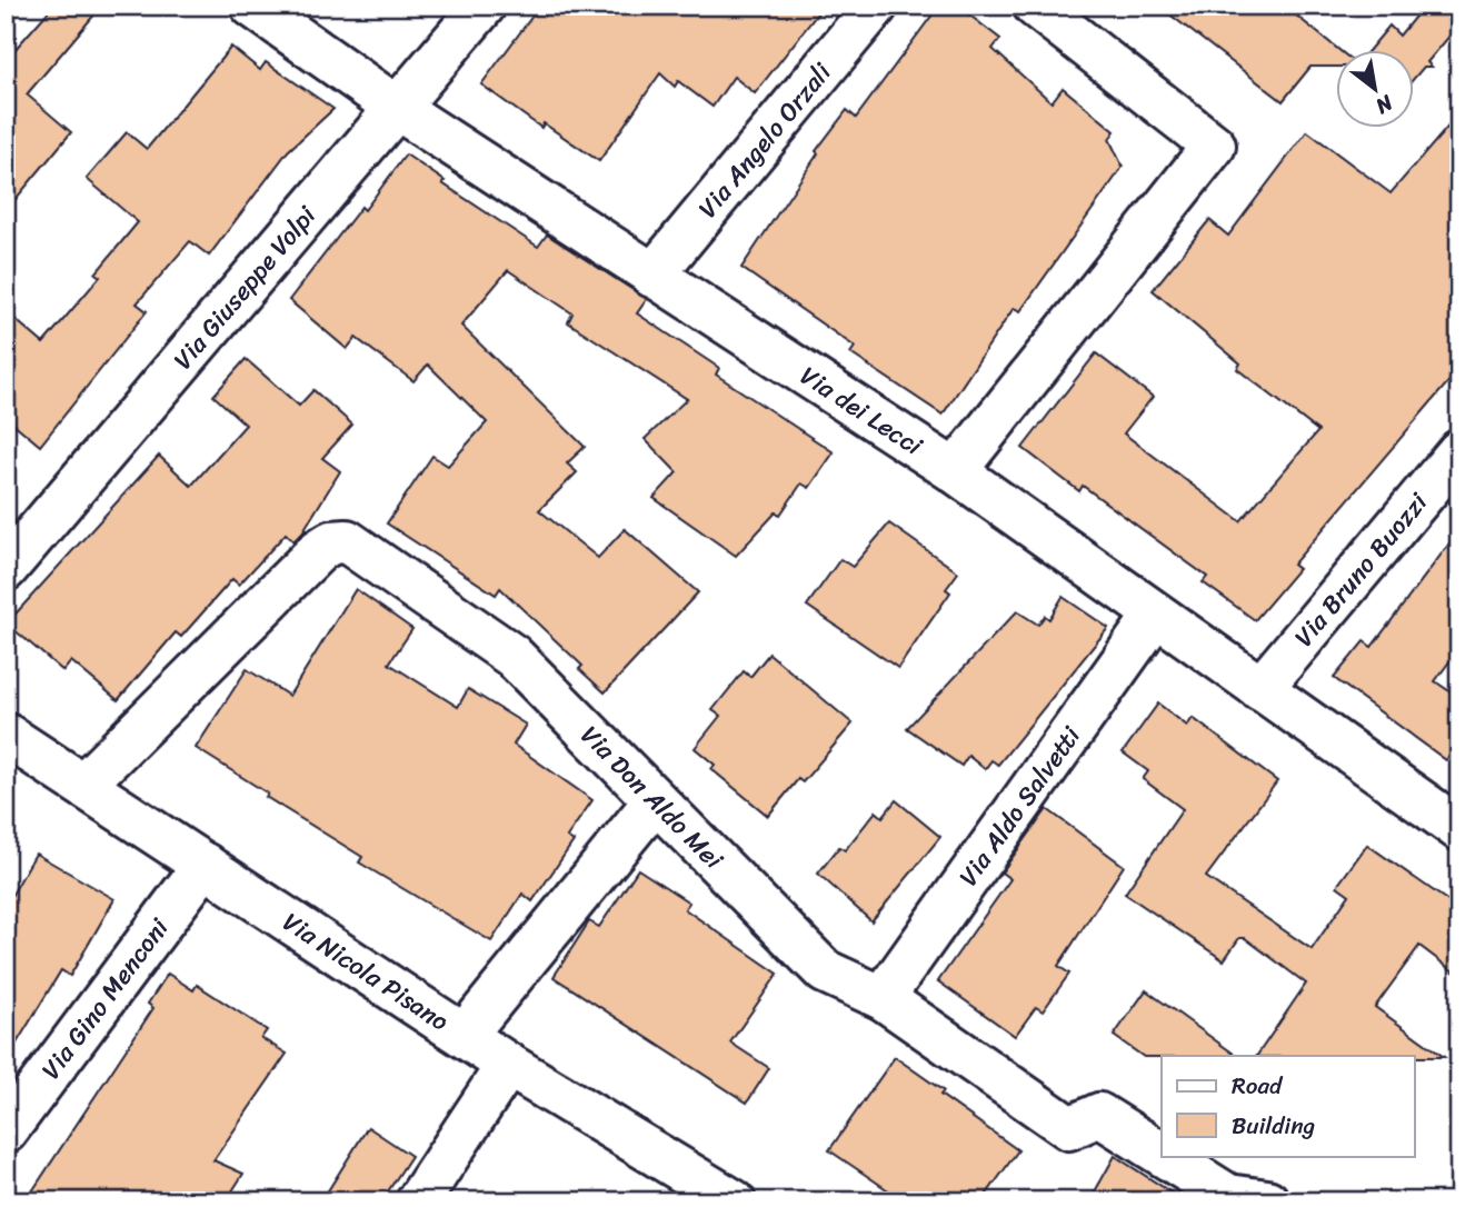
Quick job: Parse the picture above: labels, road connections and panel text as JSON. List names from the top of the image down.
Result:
{
  "streets": {
    "street": [
      "Via Angelo Orzali",
      "Via Giuseppe Volpi",
      "Via dei Lecci",
      "Via Bruno Buozzi",
      "Via Don Aldo Mei",
      "Via Aldo Salvetti",
      "Via Nicola Pisano",
      "Via Gino Menconi"
    ]
  },
  "crossings": [
    ["Via Angelo Orzali", "Via dei Lecci"],
    ["Via Giuseppe Volpi", "Via dei Lecci"],
    ["Via dei Lecci", "Via Bruno Buozzi"],
    ["Via dei Lecci", "Via Aldo Salvetti"],
    ["Via Don Aldo Mei", "Via Aldo Salvetti"],
    ["Via Don Aldo Mei", "Via Nicola Pisano"],
    ["Via Nicola Pisano", "Via Gino Menconi"]
  ],
  "legend": ["Road", "Building"],
  "north": "bottom right"
}
